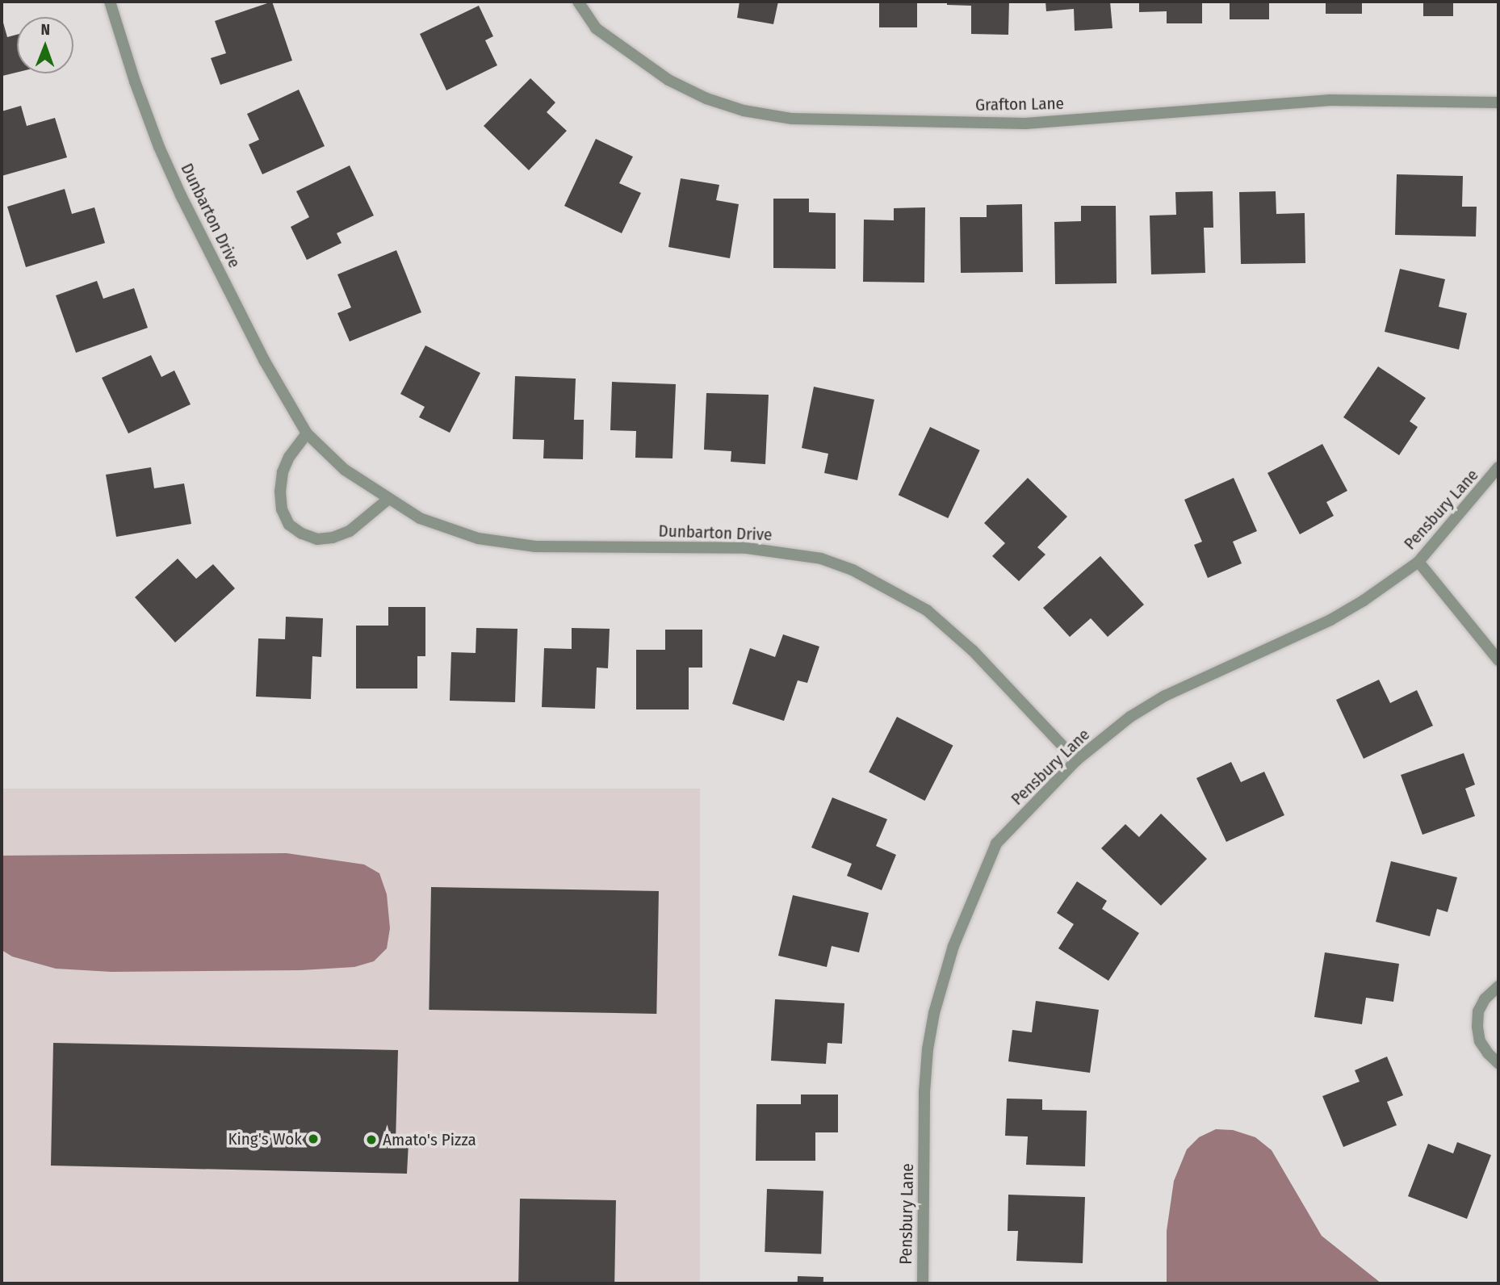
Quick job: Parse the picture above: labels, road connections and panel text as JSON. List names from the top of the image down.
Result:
{
  "streets": {
    "street": ["Grafton Lane", "Dunbarton Drive", "Pensbury Lane"]
  },
  "crossings": [
    ["Dunbarton Drive", "Pensbury Lane"]
  ],
  "places": ["King's Wok", "Amato's Pizza"],
  "north": "top"
}
